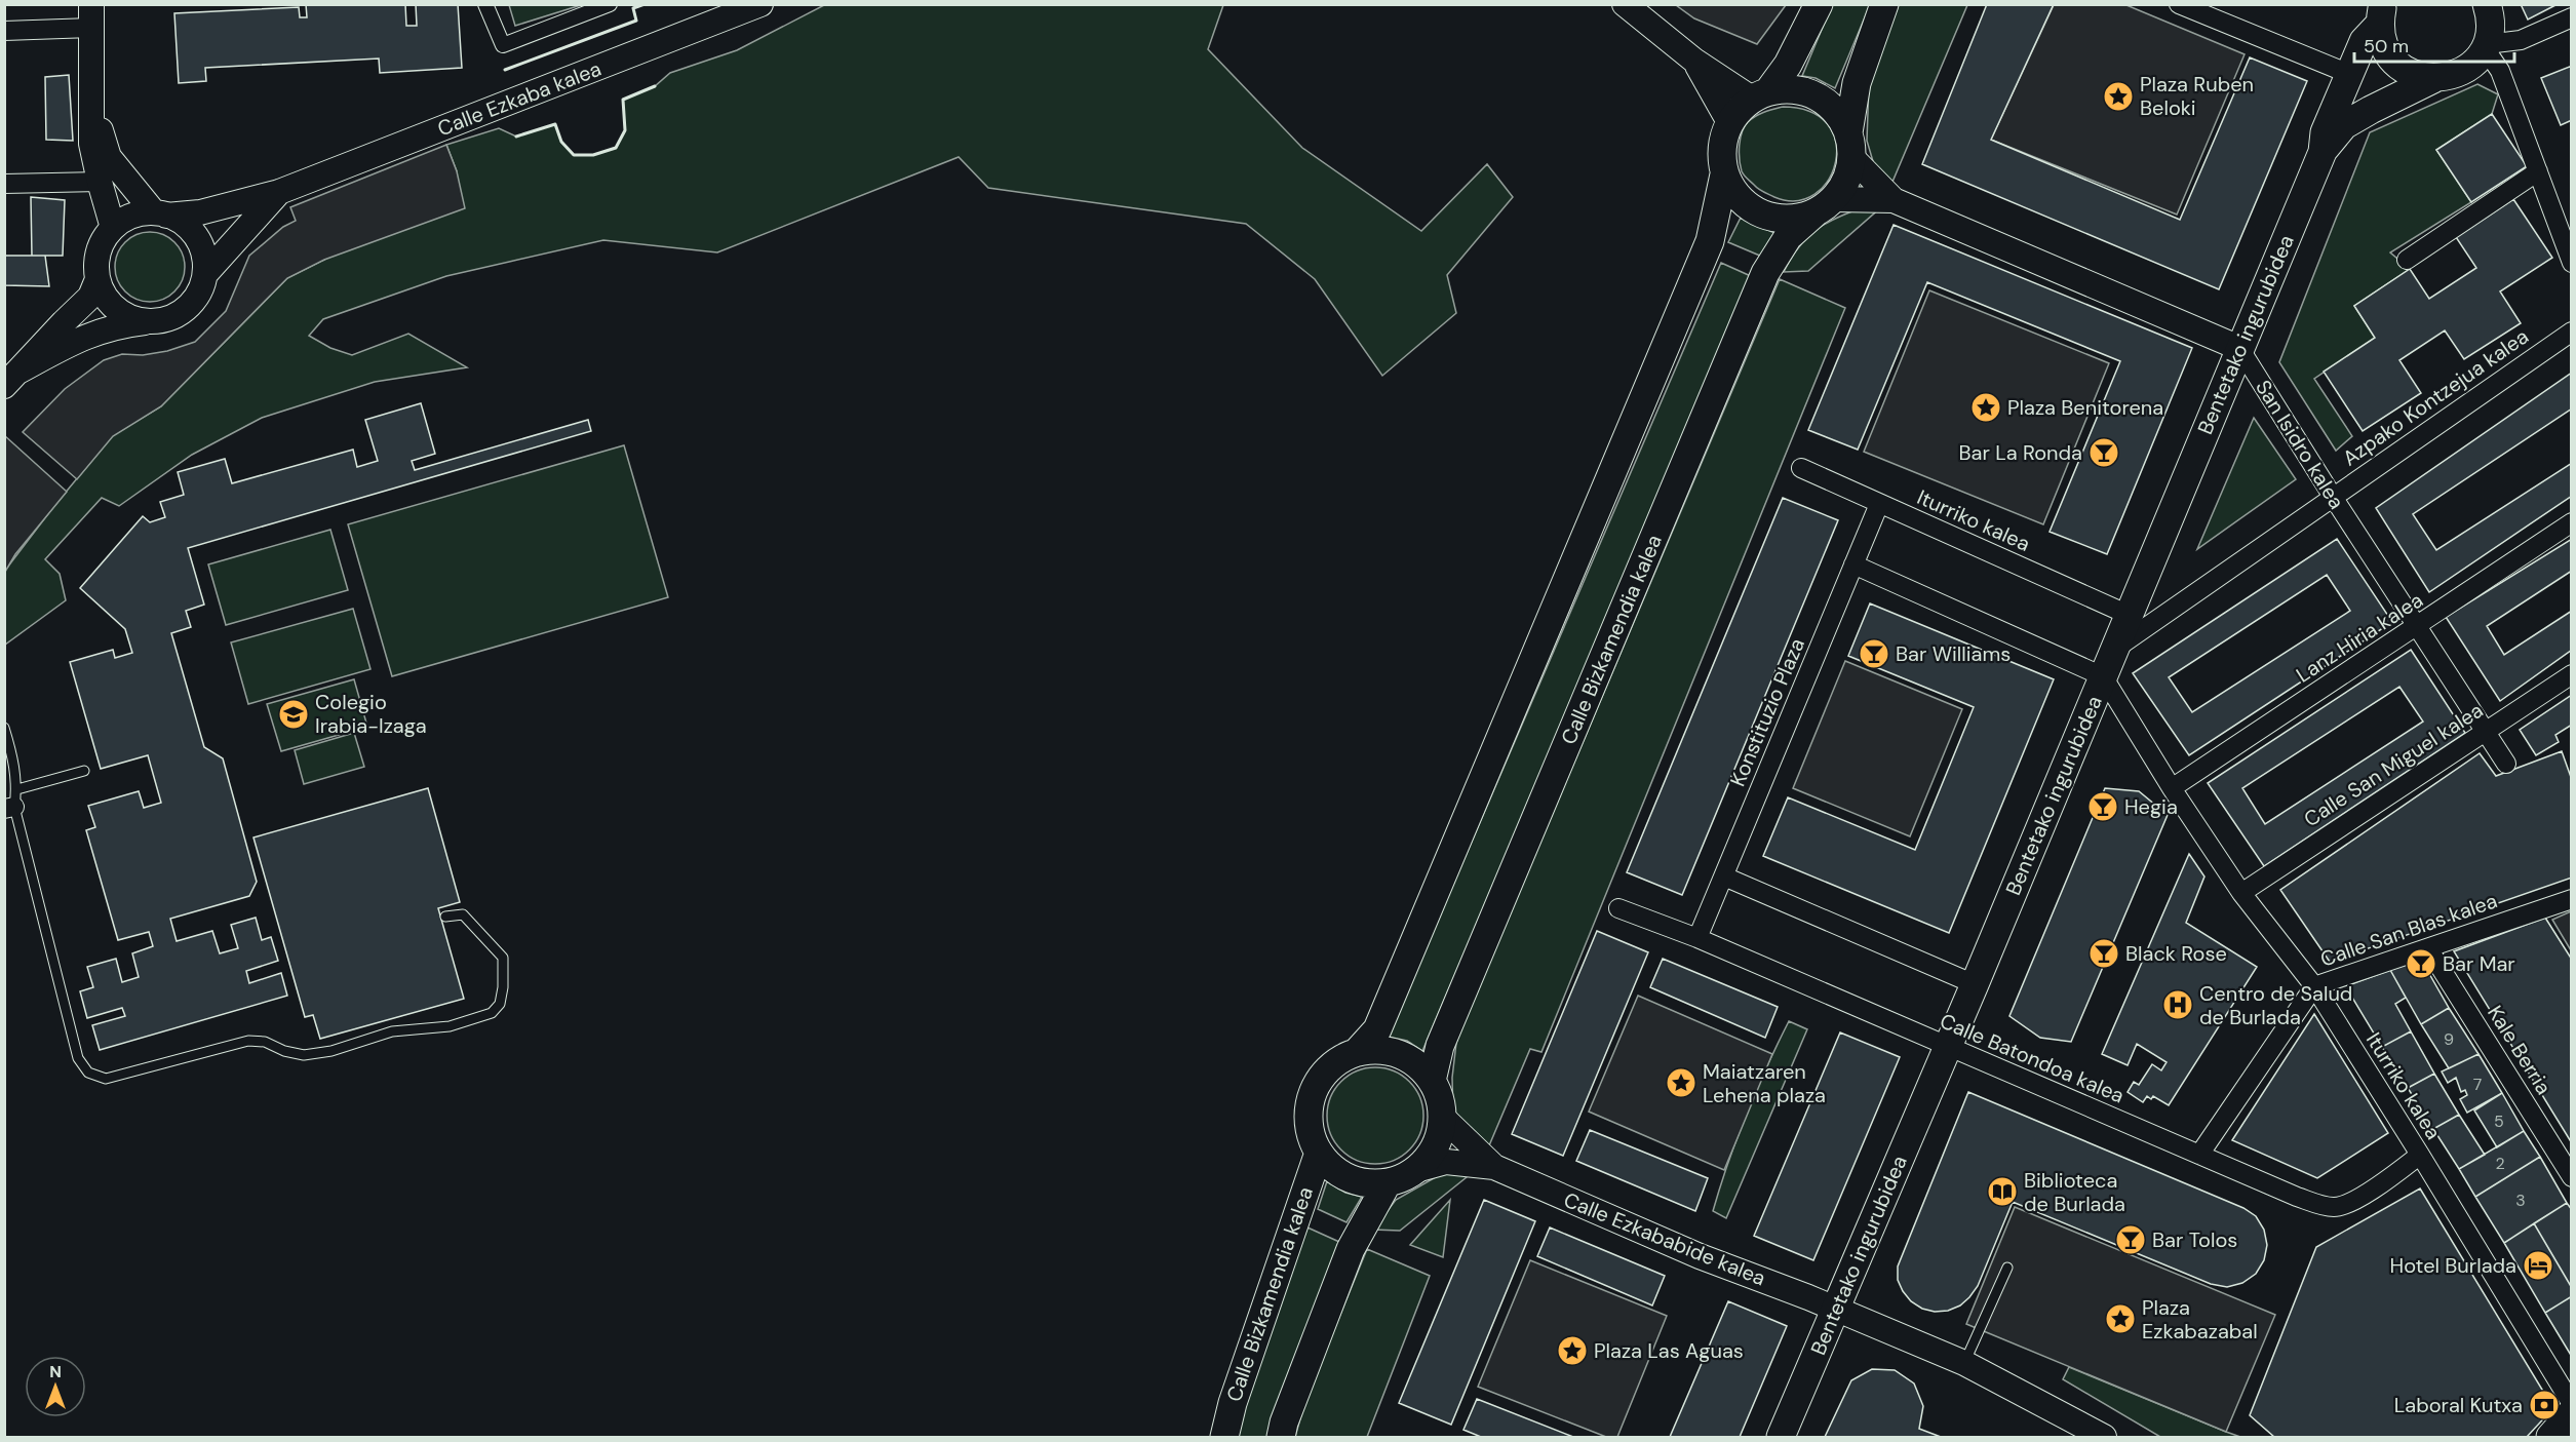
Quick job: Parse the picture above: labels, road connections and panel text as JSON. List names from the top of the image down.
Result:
{
  "streets": {
    "main road": ["Bentetako ingurubidea", "Calle Bizkamendia kalea"],
    "street": [
      "Calle Ezkaba kalea",
      "Azpako Kontzejua kalea",
      "San Isidro kalea",
      "Iturriko kalea",
      "Lanz Hiria kalea",
      "Konstituzio Plaza",
      "Calle San Miguel kalea",
      "Calle San Blas kalea",
      "Kale Berria",
      "Calle Batondoa kalea",
      "Calle Ezkababide kalea"
    ]
  },
  "crossings": [
    ["Bentetako ingurubidea", "Azpako Kontzejua kalea"],
    ["Bentetako ingurubidea", "San Isidro kalea"],
    ["Bentetako ingurubidea", "Iturriko kalea"],
    ["Bentetako ingurubidea", "Calle Batondoa kalea"],
    ["Bentetako ingurubidea", "Calle Ezkababide kalea"],
    ["Azpako Kontzejua kalea", "San Isidro kalea"],
    ["San Isidro kalea", "Lanz Hiria kalea"],
    ["San Isidro kalea", "Calle San Miguel kalea"],
    ["Iturriko kalea", "Lanz Hiria kalea"],
    ["Iturriko kalea", "Konstituzio Plaza"],
    ["Iturriko kalea", "Calle San Miguel kalea"],
    ["Iturriko kalea", "Calle San Blas kalea"],
    ["Iturriko kalea", "Calle Batondoa kalea"],
    ["Calle Bizkamendia kalea", "Calle Ezkababide kalea"],
    ["Konstituzio Plaza", "Calle Batondoa kalea"],
    ["Calle San Blas kalea", "Kale Berria"],
    ["Calle San Blas kalea", "Calle Batondoa kalea"]
  ],
  "places": {
    "place": [
      "Plaza Ruben Beloki",
      "Plaza Benitorena",
      "Maiatzaren Lehena plaza",
      "Plaza Ezkabazabal",
      "Plaza Las Aguas"
    ],
    "bar": [
      "Bar La Ronda",
      "Bar Williams",
      "Hegia",
      "Black Rose",
      "Bar Mar",
      "Bar Tolos"
    ],
    "school or university": ["Colegio Irabia-Izaga"],
    "hospital": ["Centro de Salud de Burlada"],
    "library": ["Biblioteca de Burlada"],
    "hotel": ["Hotel Burlada"],
    "bank": ["Laboral Kutxa"]
  },
  "house_numbers": [
    "9",
    "7",
    "5",
    "2",
    "3"
  ],
  "scale_bar": "50 m",
  "north": "top"
}
